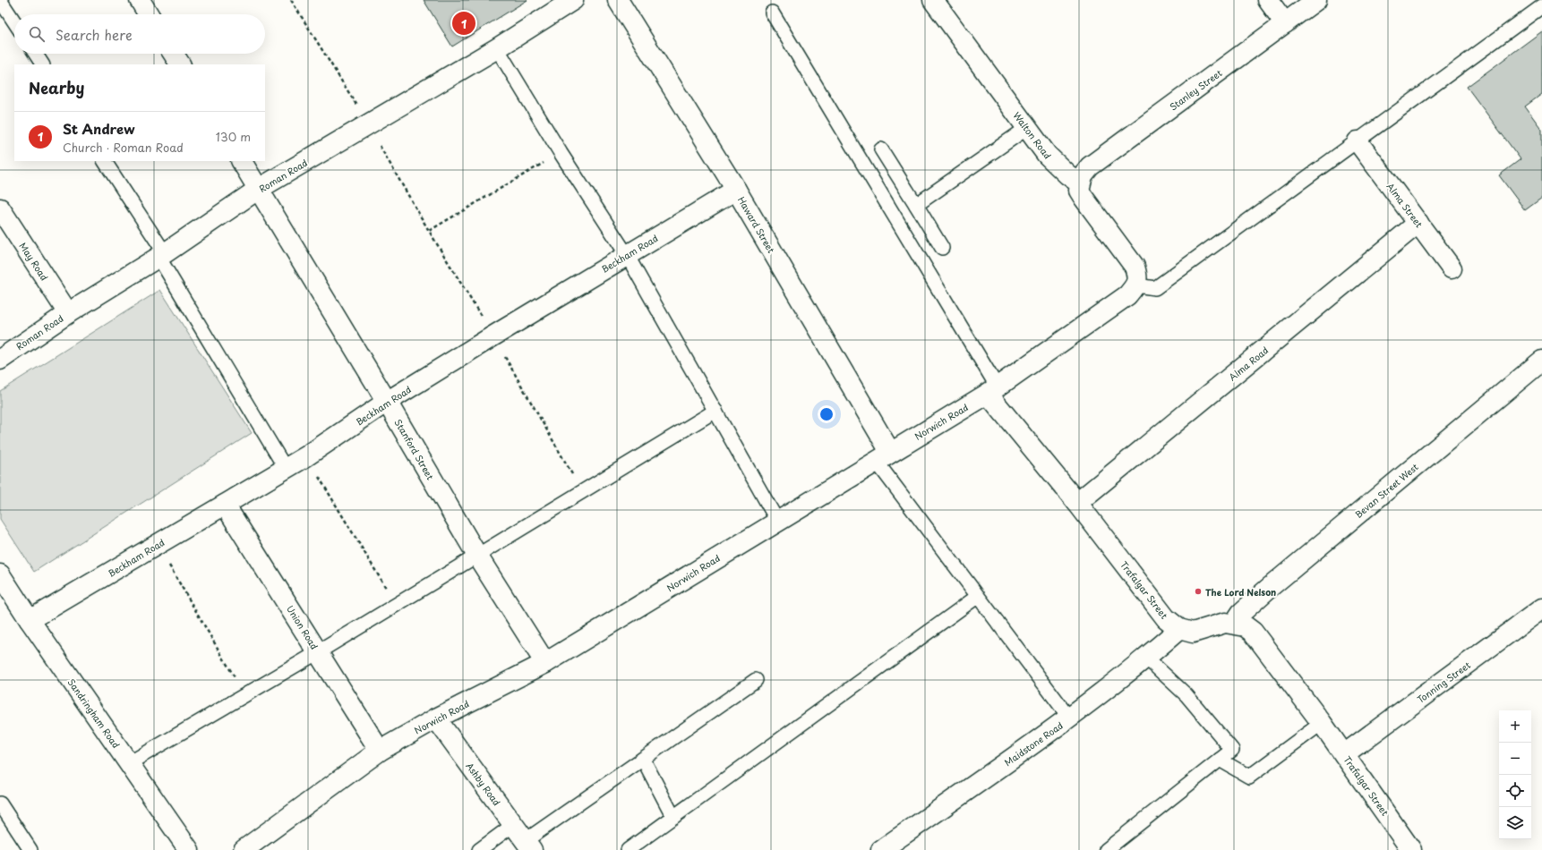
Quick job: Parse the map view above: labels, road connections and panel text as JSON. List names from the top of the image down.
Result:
{
  "streets": {
    "street": [
      "Stanley Street",
      "Walton Road",
      "Roman Road",
      "Alma Street",
      "Haward Street",
      "Beckham Road",
      "May Road",
      "Alma Road",
      "Norwich Road",
      "Stanford Street",
      "Bevan Street West",
      "Trafalgar Street",
      "Union Road",
      "Tonning Street",
      "Sandringham Road",
      "Maidstone Road",
      "Ashby Road"
    ]
  },
  "crossings": [
    ["Stanley Street", "Walton Road"],
    ["Roman Road", "May Road"],
    ["Roman Road", "Stanford Street"],
    ["Alma Street", "Alma Road"],
    ["Haward Street", "Beckham Road"],
    ["Haward Street", "Norwich Road"],
    ["Beckham Road", "Stanford Street"],
    ["Beckham Road", "Union Road"],
    ["Beckham Road", "Sandringham Road"],
    ["Alma Road", "Trafalgar Street"],
    ["Norwich Road", "Stanford Street"],
    ["Norwich Road", "Trafalgar Street"],
    ["Norwich Road", "Union Road"],
    ["Norwich Road", "Ashby Road"],
    ["Bevan Street West", "Trafalgar Street"],
    ["Trafalgar Street", "Tonning Street"],
    ["Trafalgar Street", "Maidstone Road"]
  ],
  "places": ["The Lord Nelson"],
  "page": {
    "pins": "1",
    "search": "Search here",
    "heading": "Nearby",
    "list": [
      {
        "mark": "1",
        "name": "St Andrew",
        "note": "Church · Roman Road",
        "value": "130 m"
      }
    ],
    "map_buttons": ["+", "−"]
  }
}
